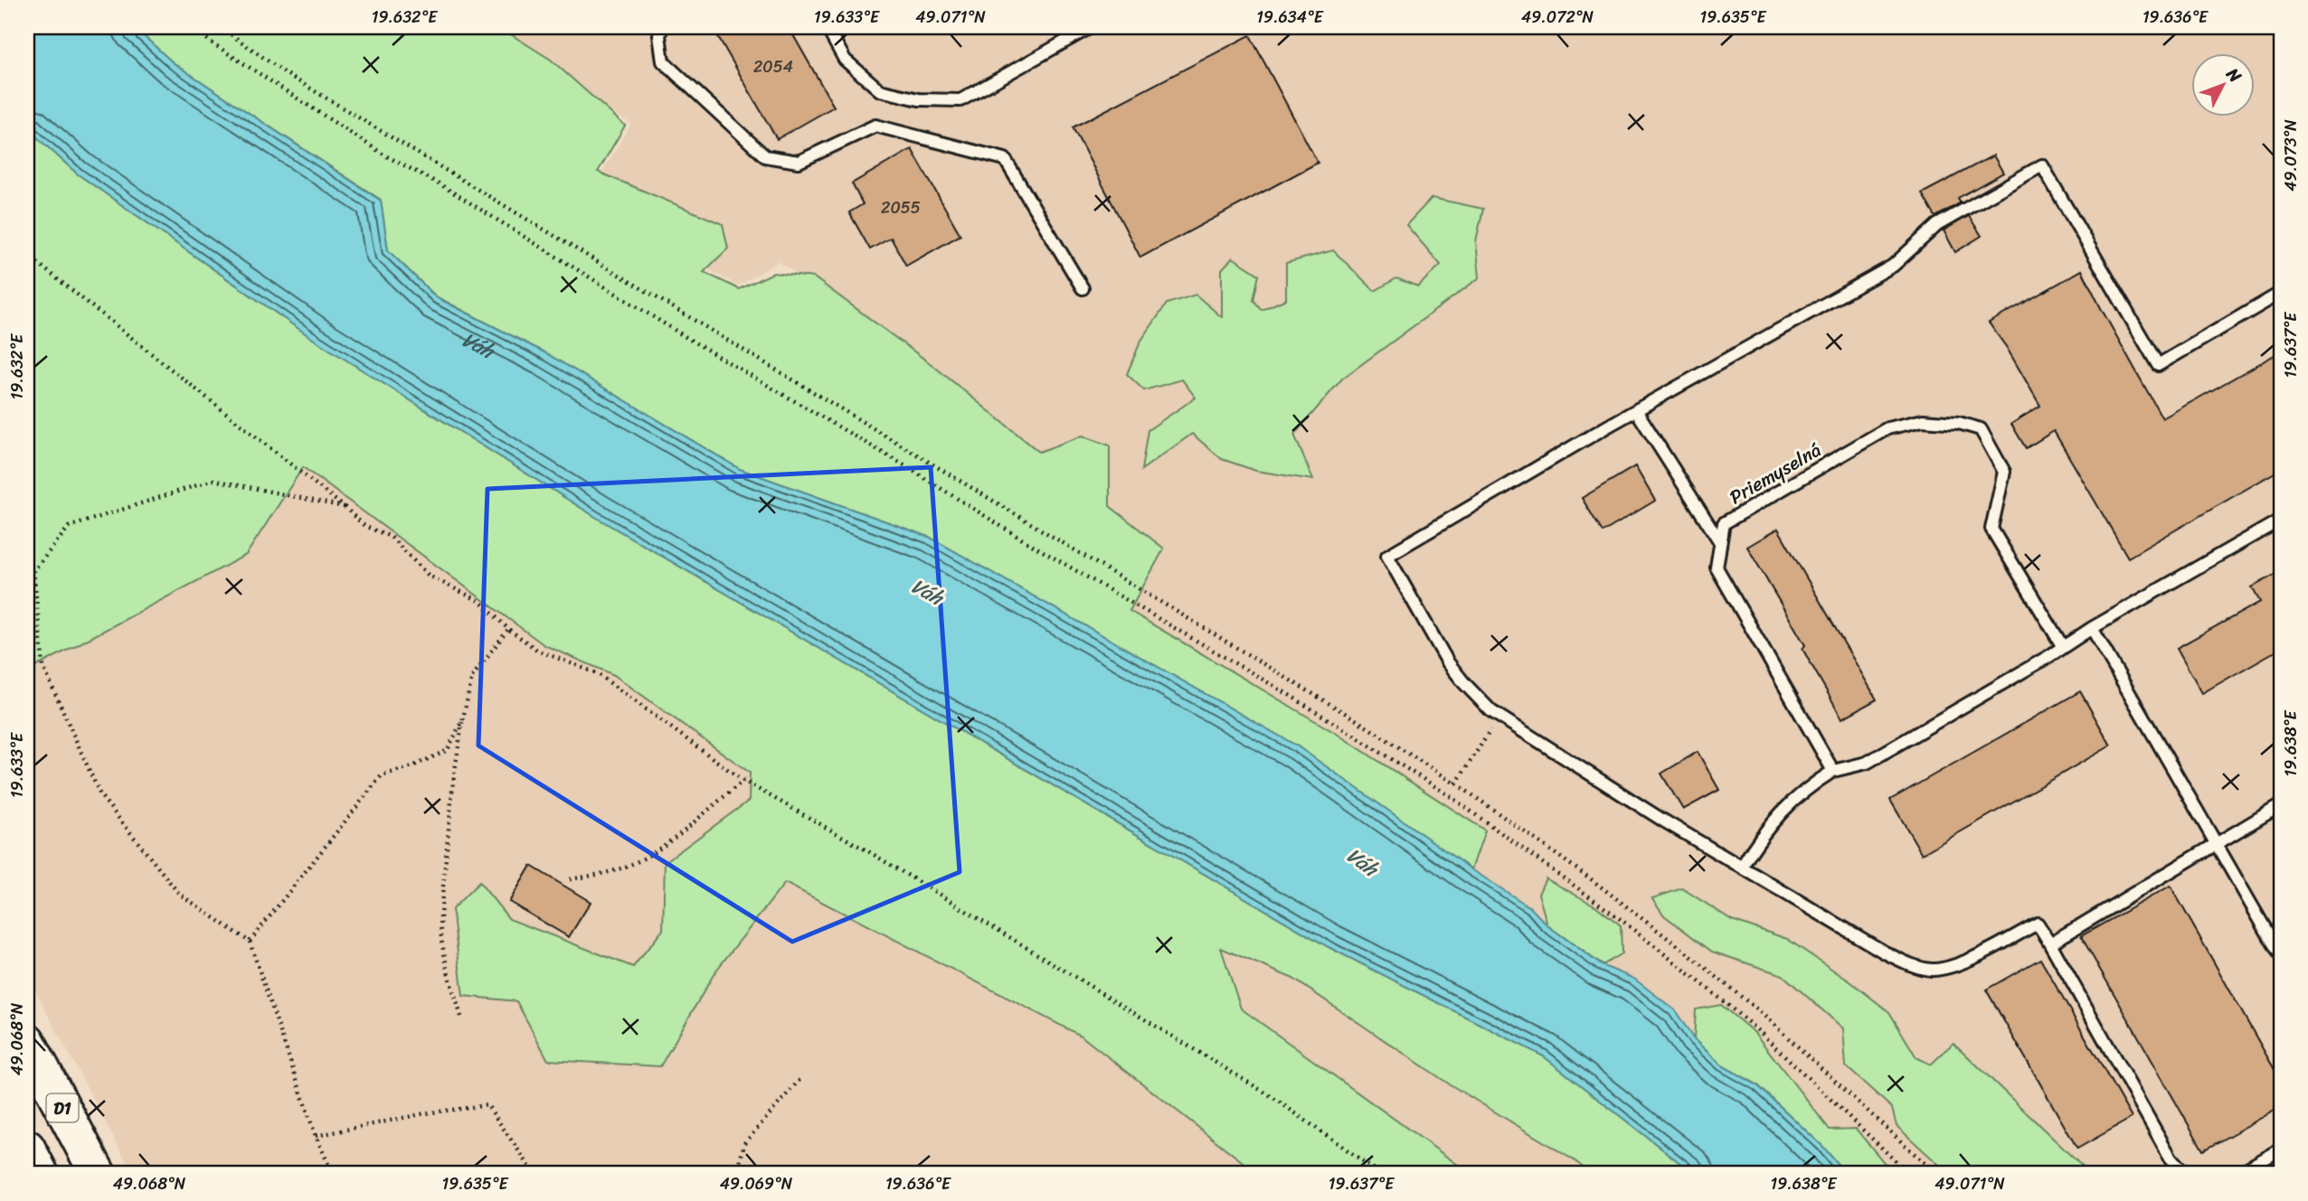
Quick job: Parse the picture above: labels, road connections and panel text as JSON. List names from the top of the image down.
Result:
{
  "streets": {
    "highway": ["D1"],
    "lane": ["Priemyselná"]
  },
  "water": ["Váh"],
  "house_numbers": ["2054", "2055"],
  "north": "top right",
  "coordinates": [
    "19.632°E",
    "19.633°E",
    "49.071°N",
    "19.634°E",
    "49.072°N",
    "19.635°E",
    "19.636°E",
    "49.073°N",
    "19.637°E",
    "19.638°E",
    "49.068°N",
    "49.069°N"
  ]
}
